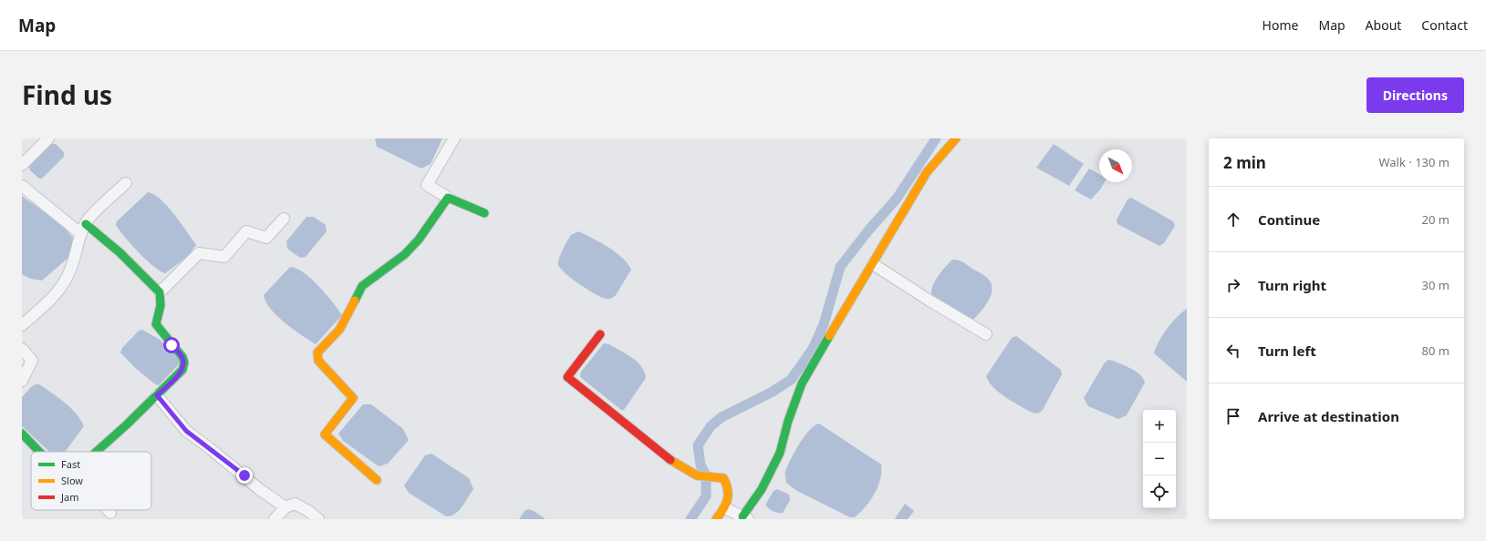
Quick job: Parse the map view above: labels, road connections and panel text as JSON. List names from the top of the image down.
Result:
{
  "legend": ["Fast", "Slow", "Jam"],
  "north": "bottom right",
  "page": {
    "header": "Map",
    "nav": [
      "Home",
      "Map",
      "About",
      "Contact"
    ],
    "title": "Find us",
    "buttons": "Directions",
    "heading": ["2 min", "Walk · 130 m"],
    "list": [
      ["Continue", "20 m"],
      ["Turn right", "30 m"],
      ["Turn left", "80 m"],
      "Arrive at destination"
    ],
    "map_buttons": ["+", "−"]
  }
}
